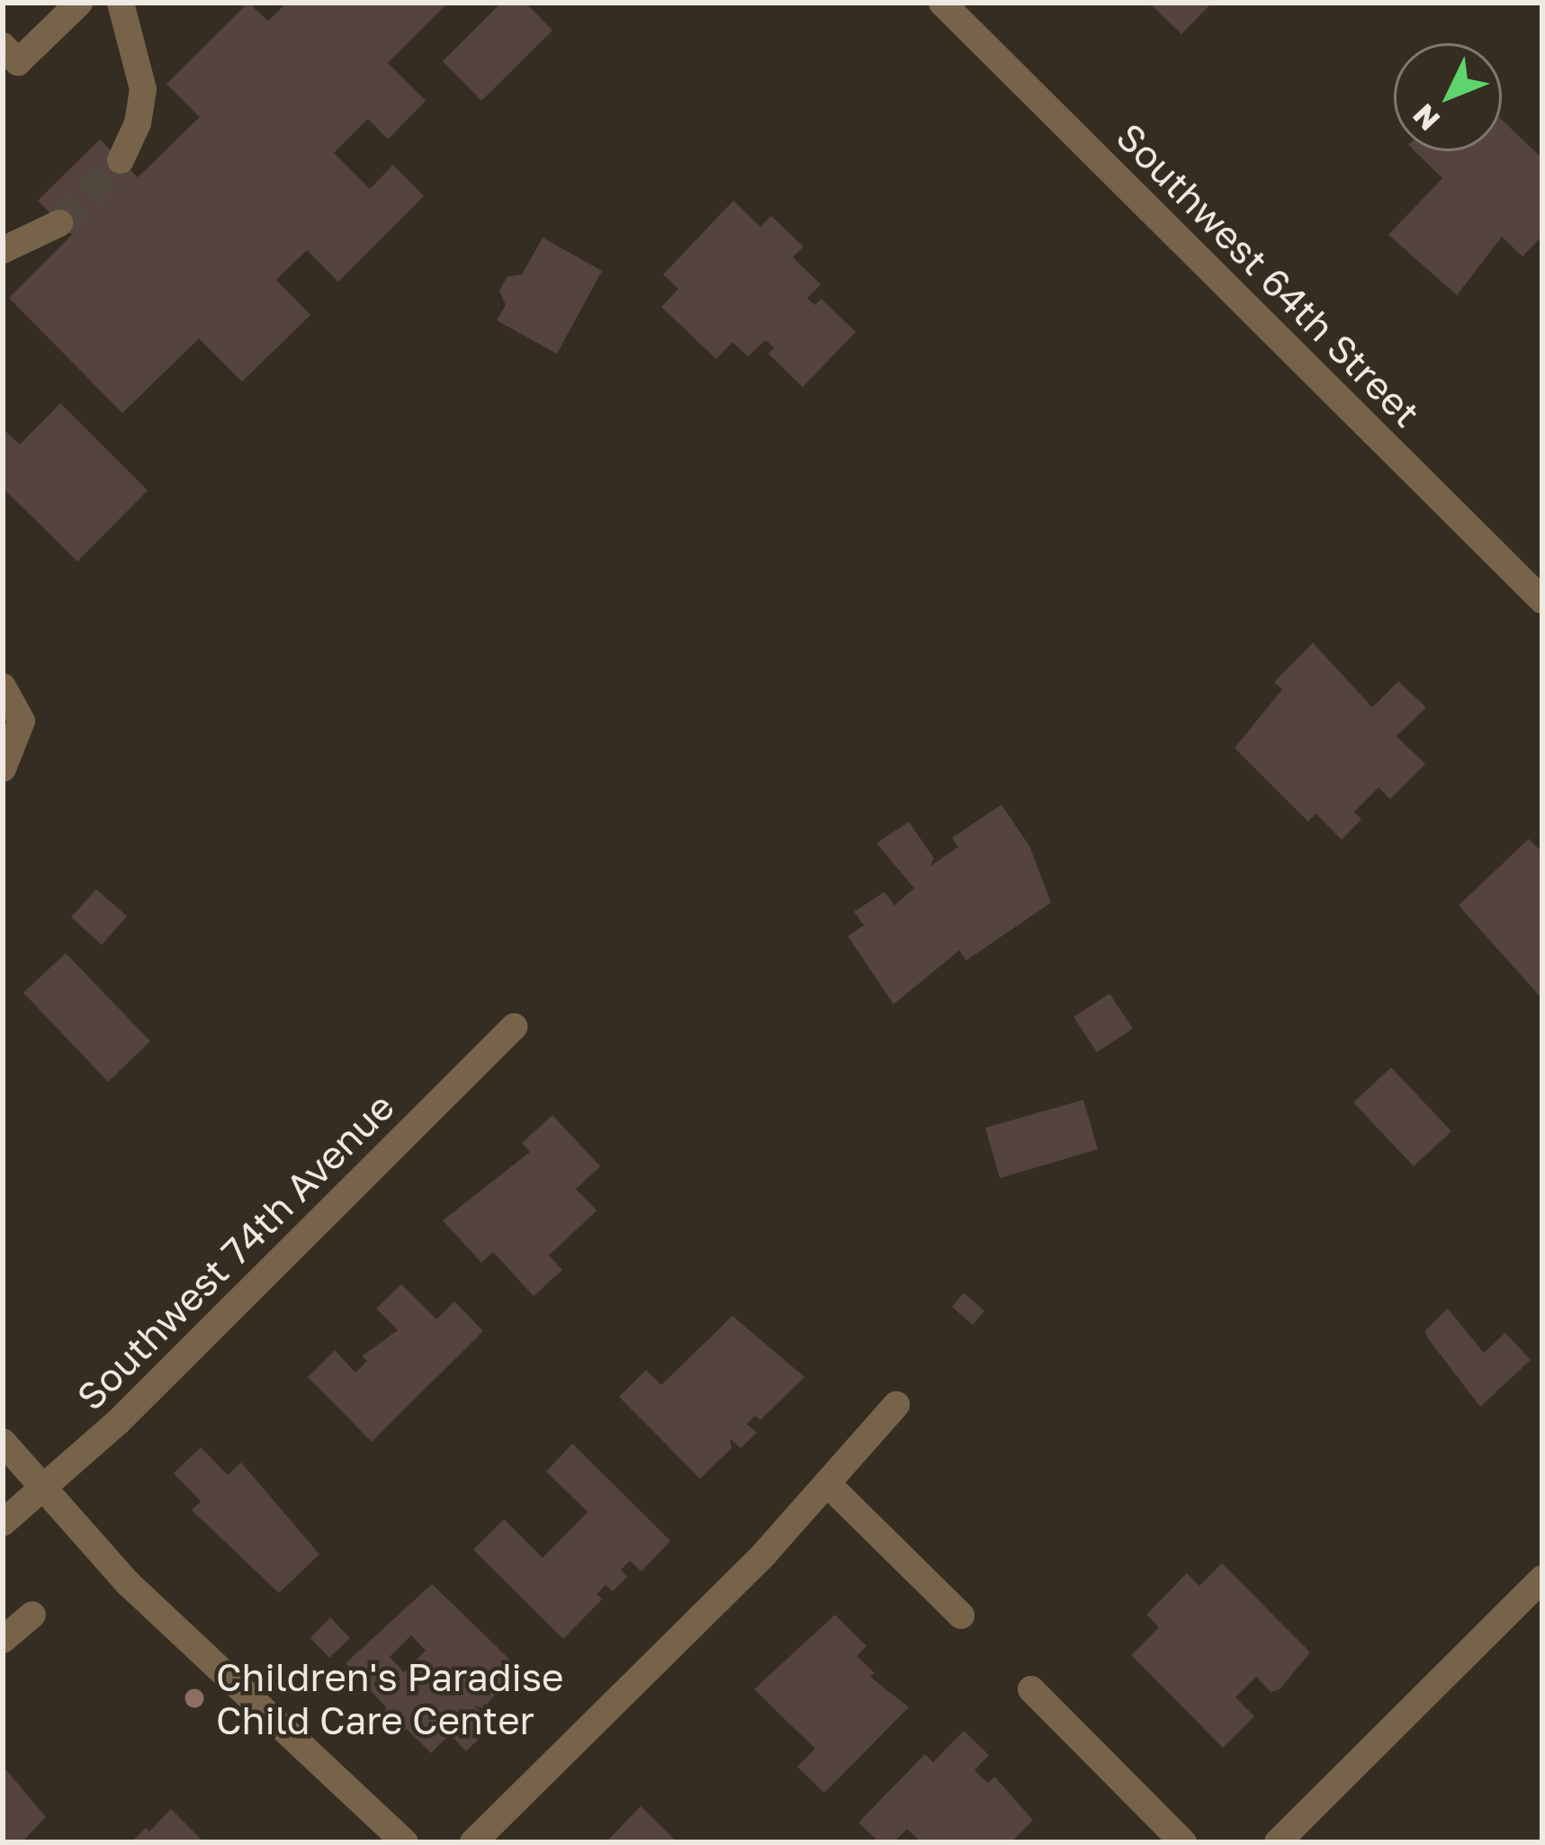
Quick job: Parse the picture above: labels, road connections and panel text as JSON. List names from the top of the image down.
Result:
{
  "streets": {
    "street": ["Southwest 64th Street", "Southwest 74th Avenue"]
  },
  "places": ["Children's Paradise Child Care Center"],
  "north": "bottom left"
}
